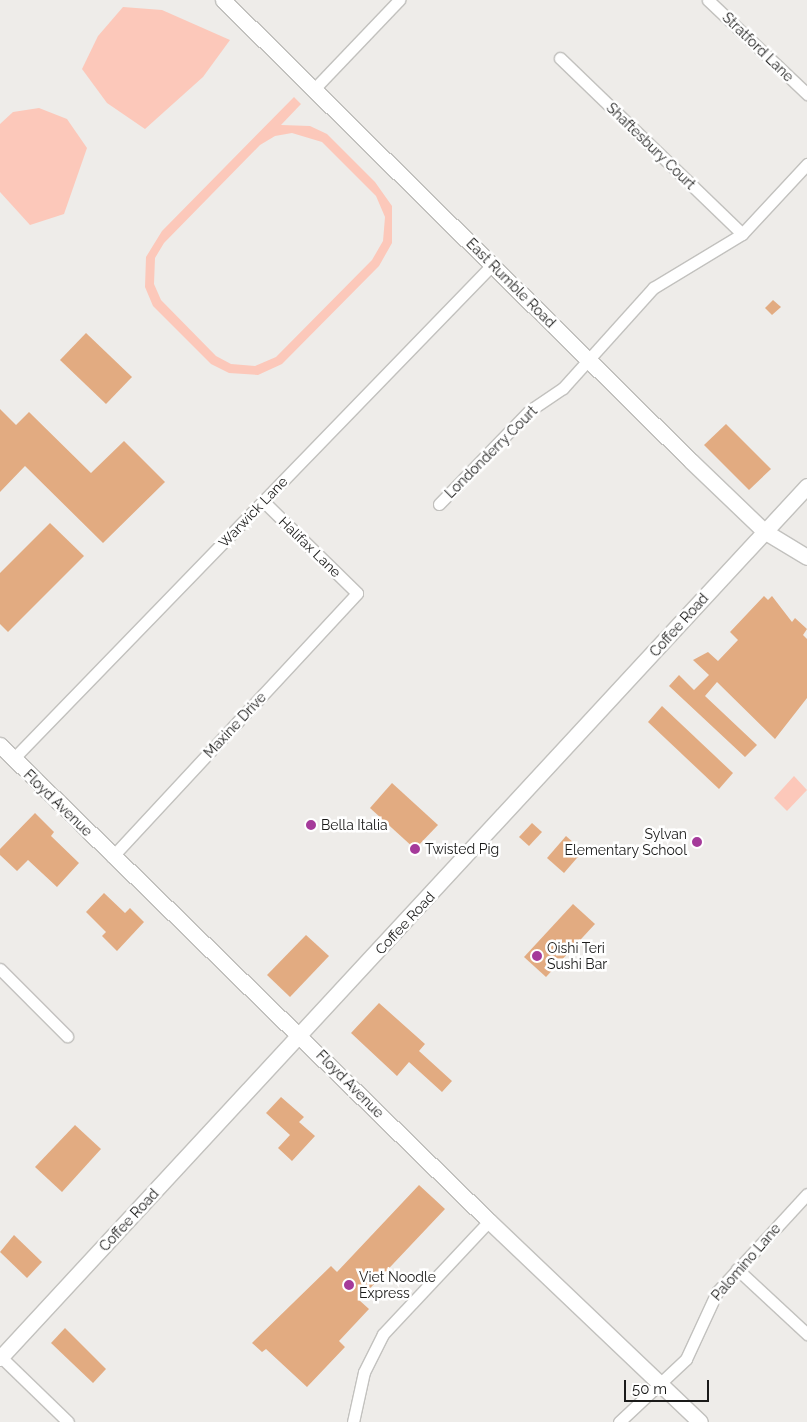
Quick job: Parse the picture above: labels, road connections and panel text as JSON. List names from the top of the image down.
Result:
{
  "streets": {
    "street": [
      "Stratford Lane",
      "Shaftesbury Court",
      "East Rumble Road",
      "Londonderry Court",
      "Warwick Lane",
      "Halifax Lane",
      "Coffee Road",
      "Maxine Drive",
      "Floyd Avenue",
      "Palomino Lane"
    ]
  },
  "crossings": [
    ["Shaftesbury Court", "Londonderry Court"],
    ["East Rumble Road", "Londonderry Court"],
    ["East Rumble Road", "Warwick Lane"],
    ["East Rumble Road", "Coffee Road"],
    ["Warwick Lane", "Halifax Lane"],
    ["Warwick Lane", "Floyd Avenue"],
    ["Halifax Lane", "Maxine Drive"],
    ["Coffee Road", "Floyd Avenue"],
    ["Maxine Drive", "Floyd Avenue"],
    ["Floyd Avenue", "Palomino Lane"]
  ],
  "places": [
    "Bella Italia",
    "Sylvan Elementary School",
    "Twisted Pig",
    "Oishi Teri Sushi Bar",
    "Viet Noodle Express"
  ],
  "scale_bar": "50 m"
}
